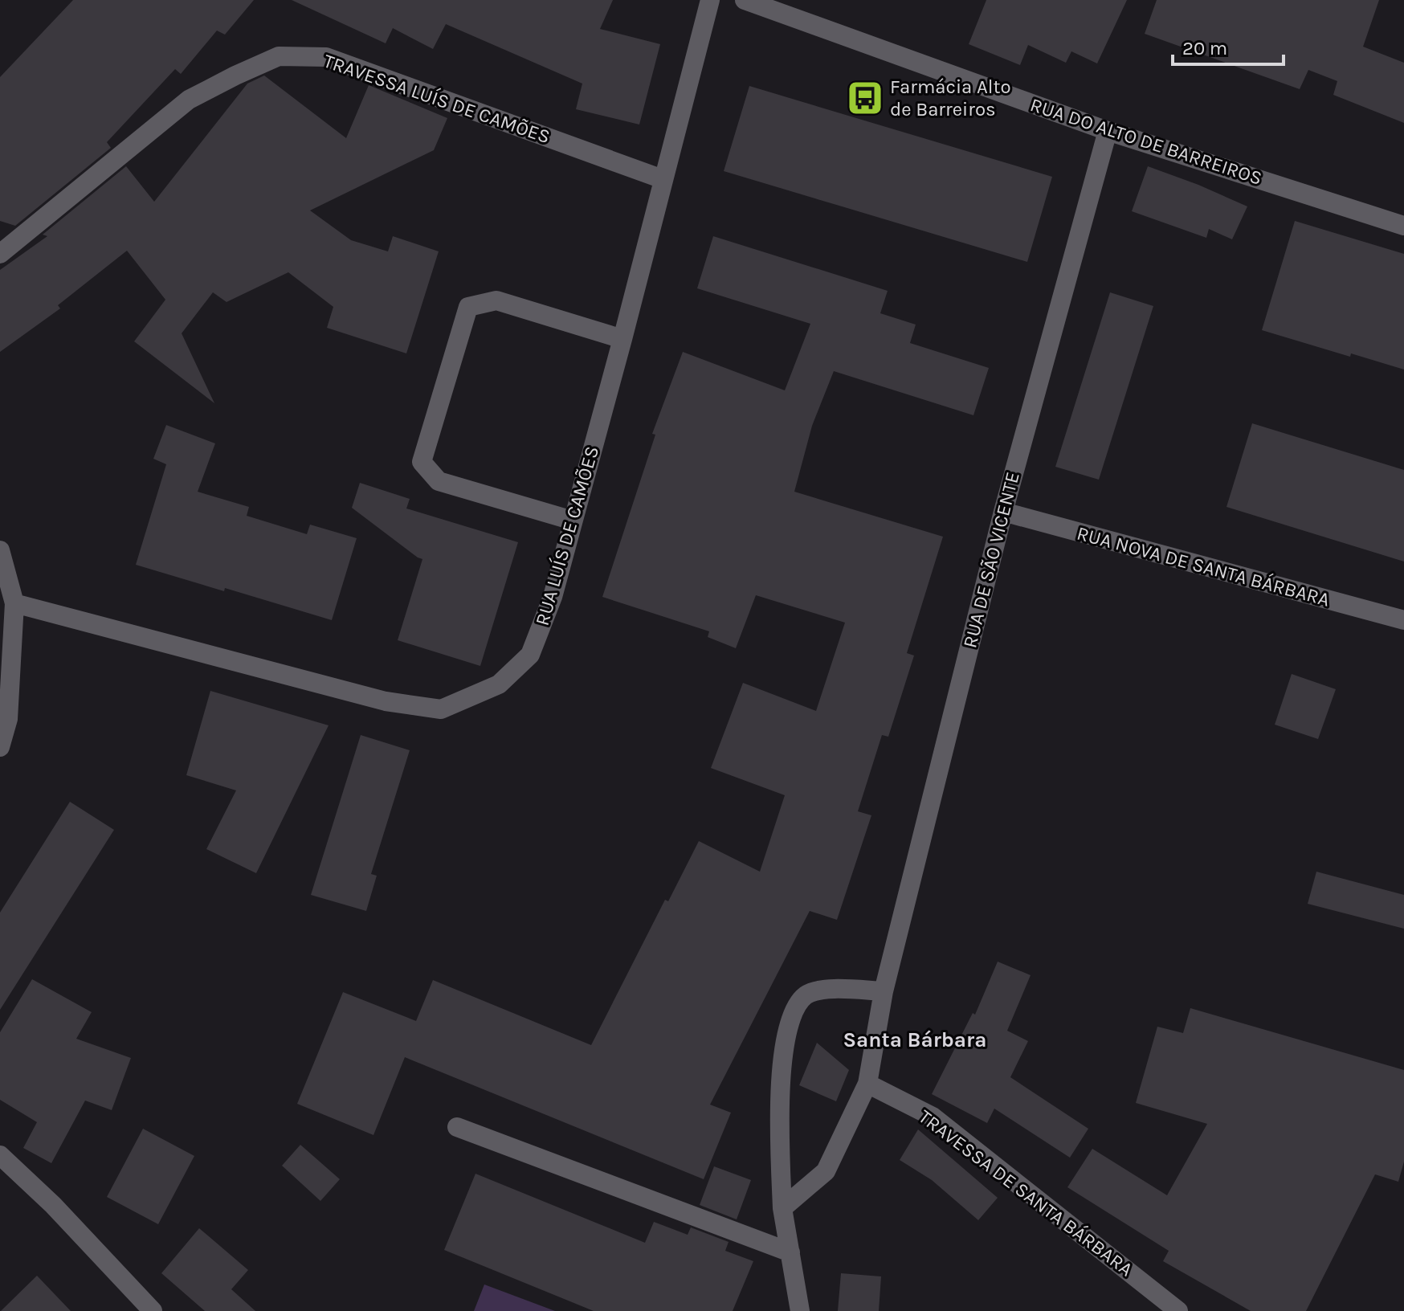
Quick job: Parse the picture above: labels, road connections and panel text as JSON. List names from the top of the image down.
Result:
{
  "streets": {
    "street": [
      "TRAVESSA LUÍS DE CAMÕES",
      "RUA DO ALTO DE BARREIROS",
      "RUA LUÍS DE CAMÕES",
      "RUA DE SÃO VICENTE",
      "RUA NOVA DE SANTA BÁRBARA",
      "TRAVESSA DE SANTA BÁRBARA"
    ]
  },
  "crossings": [
    ["TRAVESSA LUÍS DE CAMÕES", "RUA LUÍS DE CAMÕES"],
    ["RUA DO ALTO DE BARREIROS", "RUA DE SÃO VICENTE"],
    ["RUA DE SÃO VICENTE", "RUA NOVA DE SANTA BÁRBARA"],
    ["RUA DE SÃO VICENTE", "TRAVESSA DE SANTA BÁRBARA"]
  ],
  "districts": ["Santa Bárbara"],
  "places": {
    "bus stop": ["Farmácia Alto de Barreiros"]
  },
  "scale_bar": "20 m"
}
